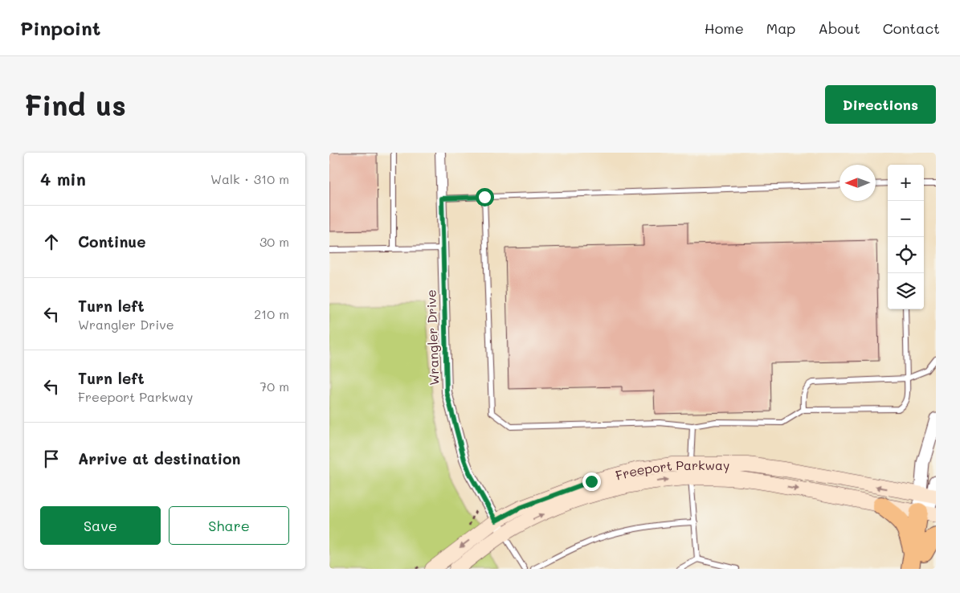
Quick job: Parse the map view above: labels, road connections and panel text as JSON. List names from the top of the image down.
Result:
{
  "streets": {
    "main road": ["Freeport Parkway"],
    "street": ["Wrangler Drive"]
  },
  "crossings": [
    ["Wrangler Drive", "Freeport Parkway"]
  ],
  "north": "left",
  "page": {
    "header": "Pinpoint",
    "nav": [
      "Home",
      "Map",
      "About",
      "Contact"
    ],
    "buttons": [
      "Directions",
      ["Save", "Share"]
    ],
    "title": "Find us",
    "heading": ["4 min", "Walk · 310 m"],
    "map_buttons": ["+", "−"],
    "list": [
      ["Continue", "30 m"],
      ["Turn left", "Wrangler Drive", "210 m"],
      ["Turn left", "Freeport Parkway", "70 m"],
      "Arrive at destination"
    ]
  }
}
